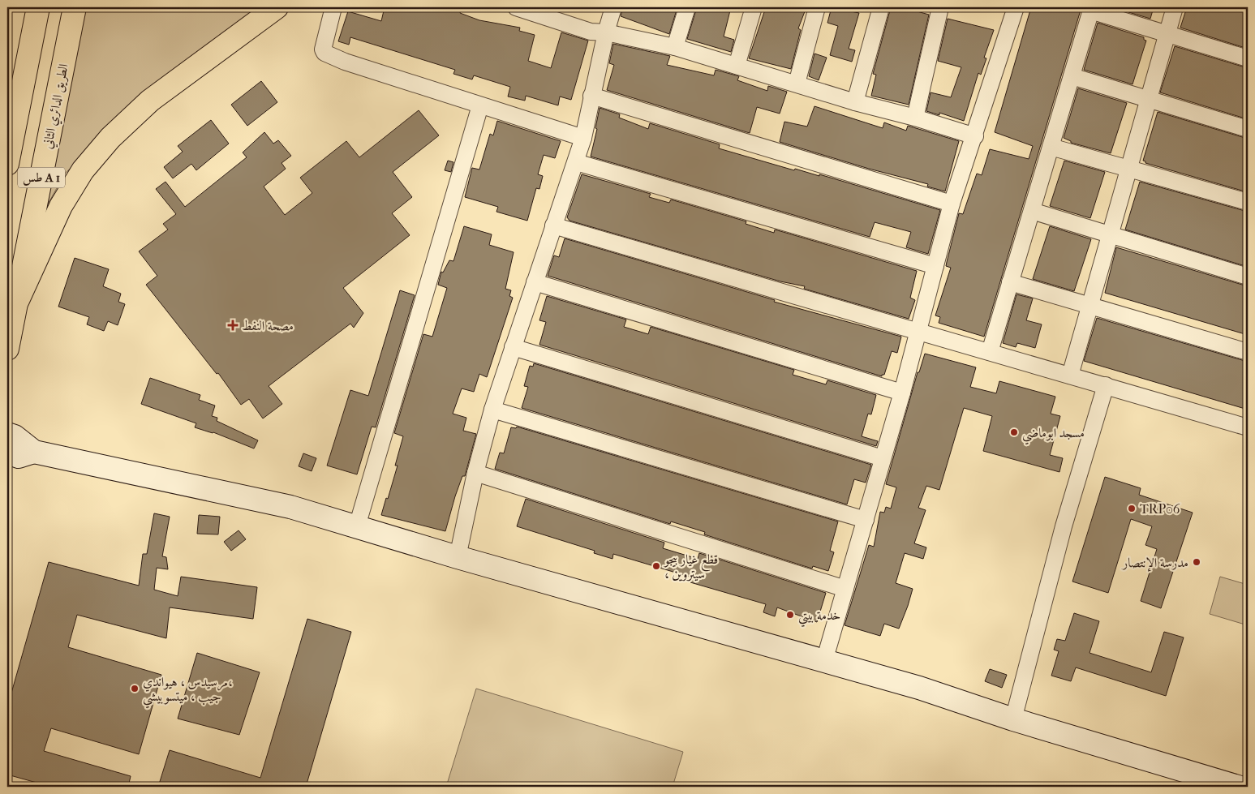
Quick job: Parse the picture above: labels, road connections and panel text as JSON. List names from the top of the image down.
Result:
{
  "streets": {
    "highway": ["الطريق الدائري الثاني", "طس A 1"]
  },
  "places": {
    "health": ["مصحة النفط"],
    "other": [
      "مسجد ابوماضي",
      "TRP06",
      "مدرسة الإنتصار",
      "قطع غيار بيجو ، سيتروين",
      "خدمة بيتي",
      "مرسيدس ، هيواندي، جيب ، ميتسوبيشي"
    ]
  }
}
